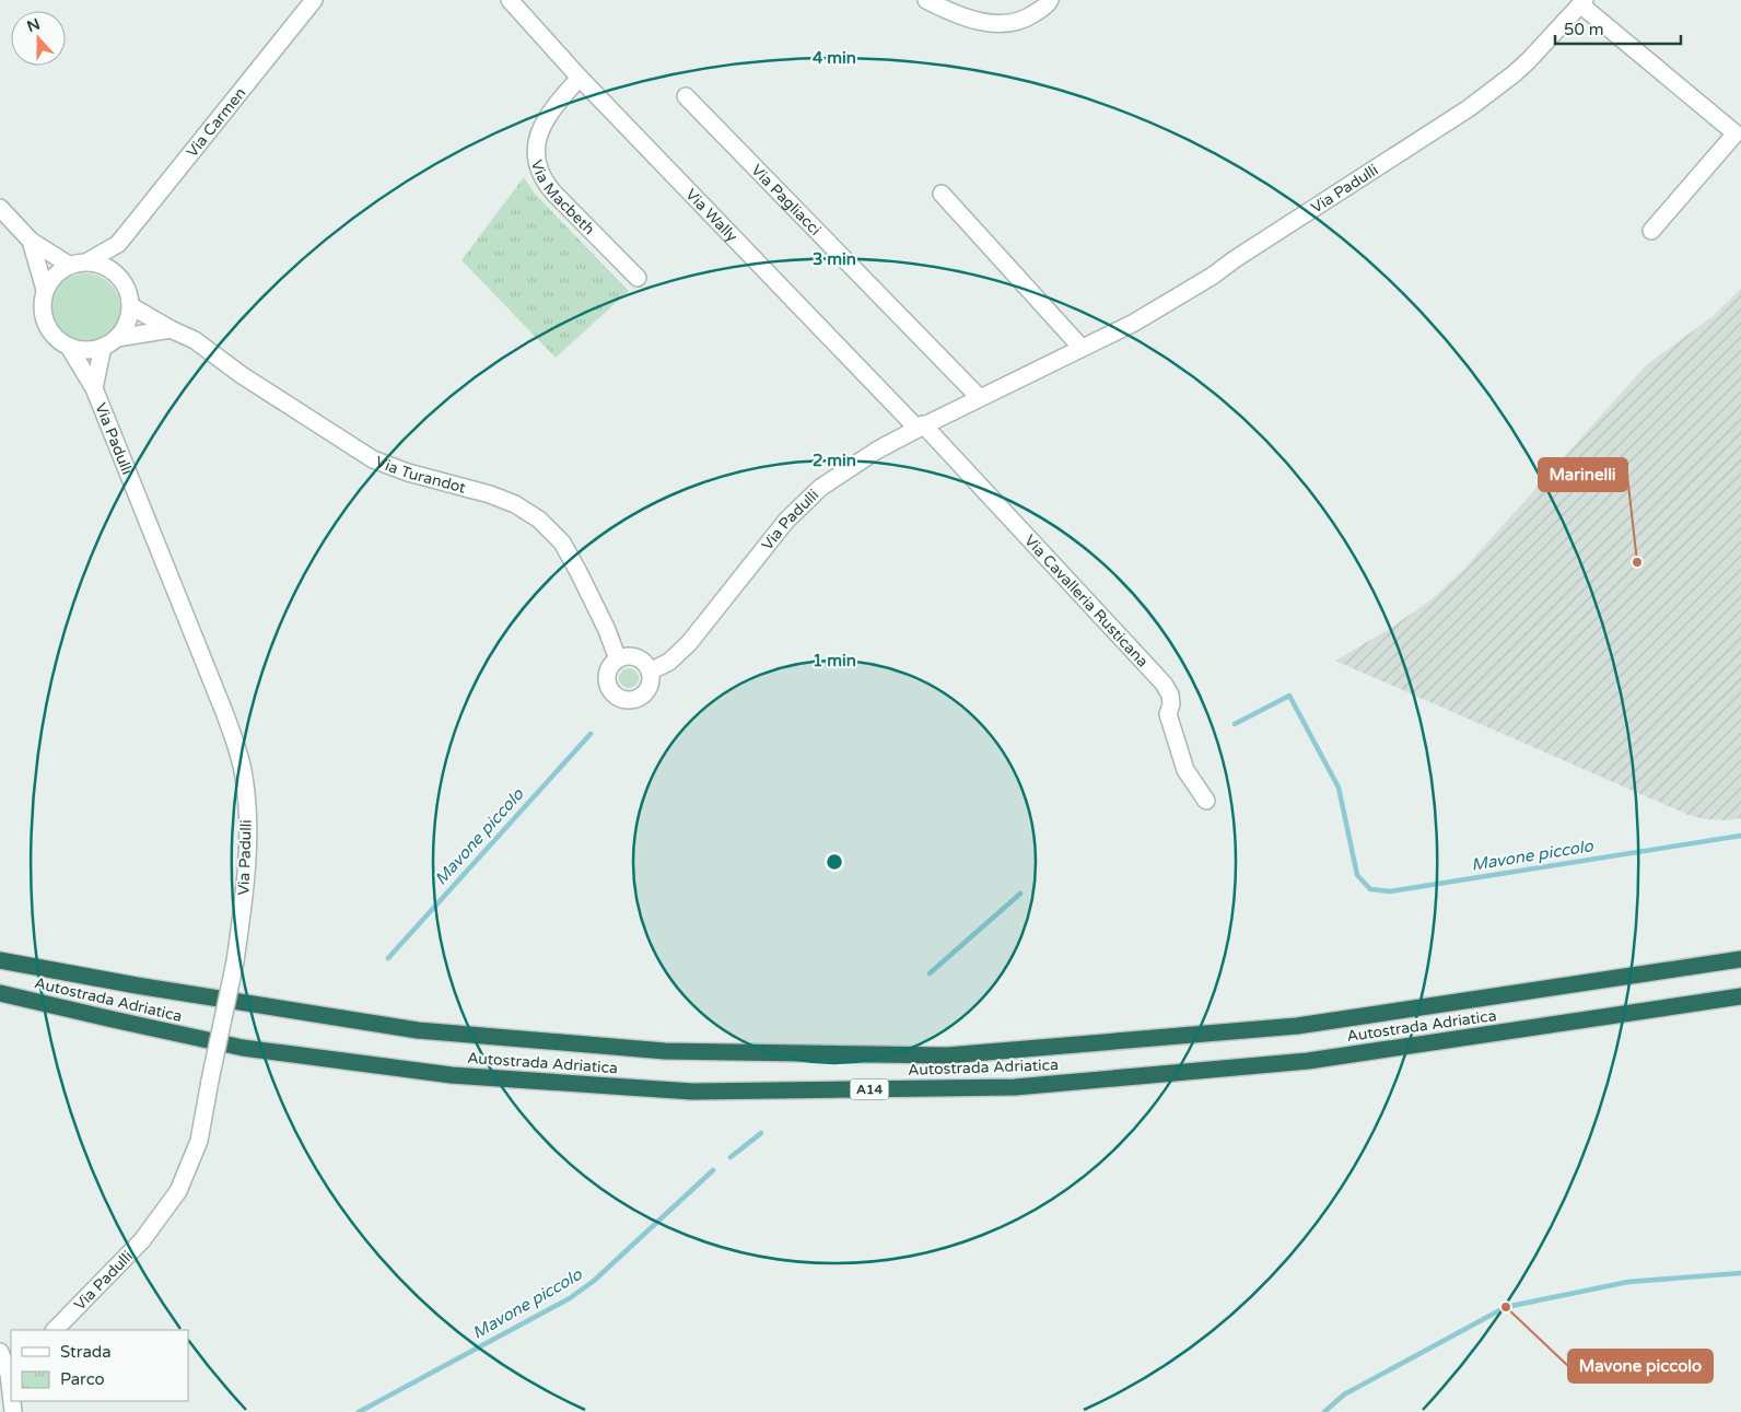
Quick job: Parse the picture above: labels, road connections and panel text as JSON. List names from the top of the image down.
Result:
{
  "streets": {
    "highway": ["Autostrada Adriatica", "A14"],
    "street": [
      "Via Carmen",
      "Via Padulli",
      "Via Macbeth",
      "Via Pagliacci",
      "Via Wally",
      "Via Turandot",
      "Via Cavalleria Rusticana"
    ]
  },
  "crossings": [
    ["Via Carmen", "Via Padulli"],
    ["Via Carmen", "Via Turandot"],
    ["Via Padulli", "Via Pagliacci"],
    ["Via Padulli", "Via Wally"],
    ["Via Padulli", "Via Turandot"],
    ["Via Padulli", "Via Cavalleria Rusticana"],
    ["Via Macbeth", "Via Wally"],
    ["Via Wally", "Via Cavalleria Rusticana"]
  ],
  "water": ["Mavone piccolo"],
  "places": ["Marinelli", "Mavone piccolo"],
  "legend": ["Strada", "Parco"],
  "scale_bar": "50 m",
  "north": "top",
  "rings": [
    "4 min",
    "3 min",
    "2 min",
    "1 min"
  ]
}
